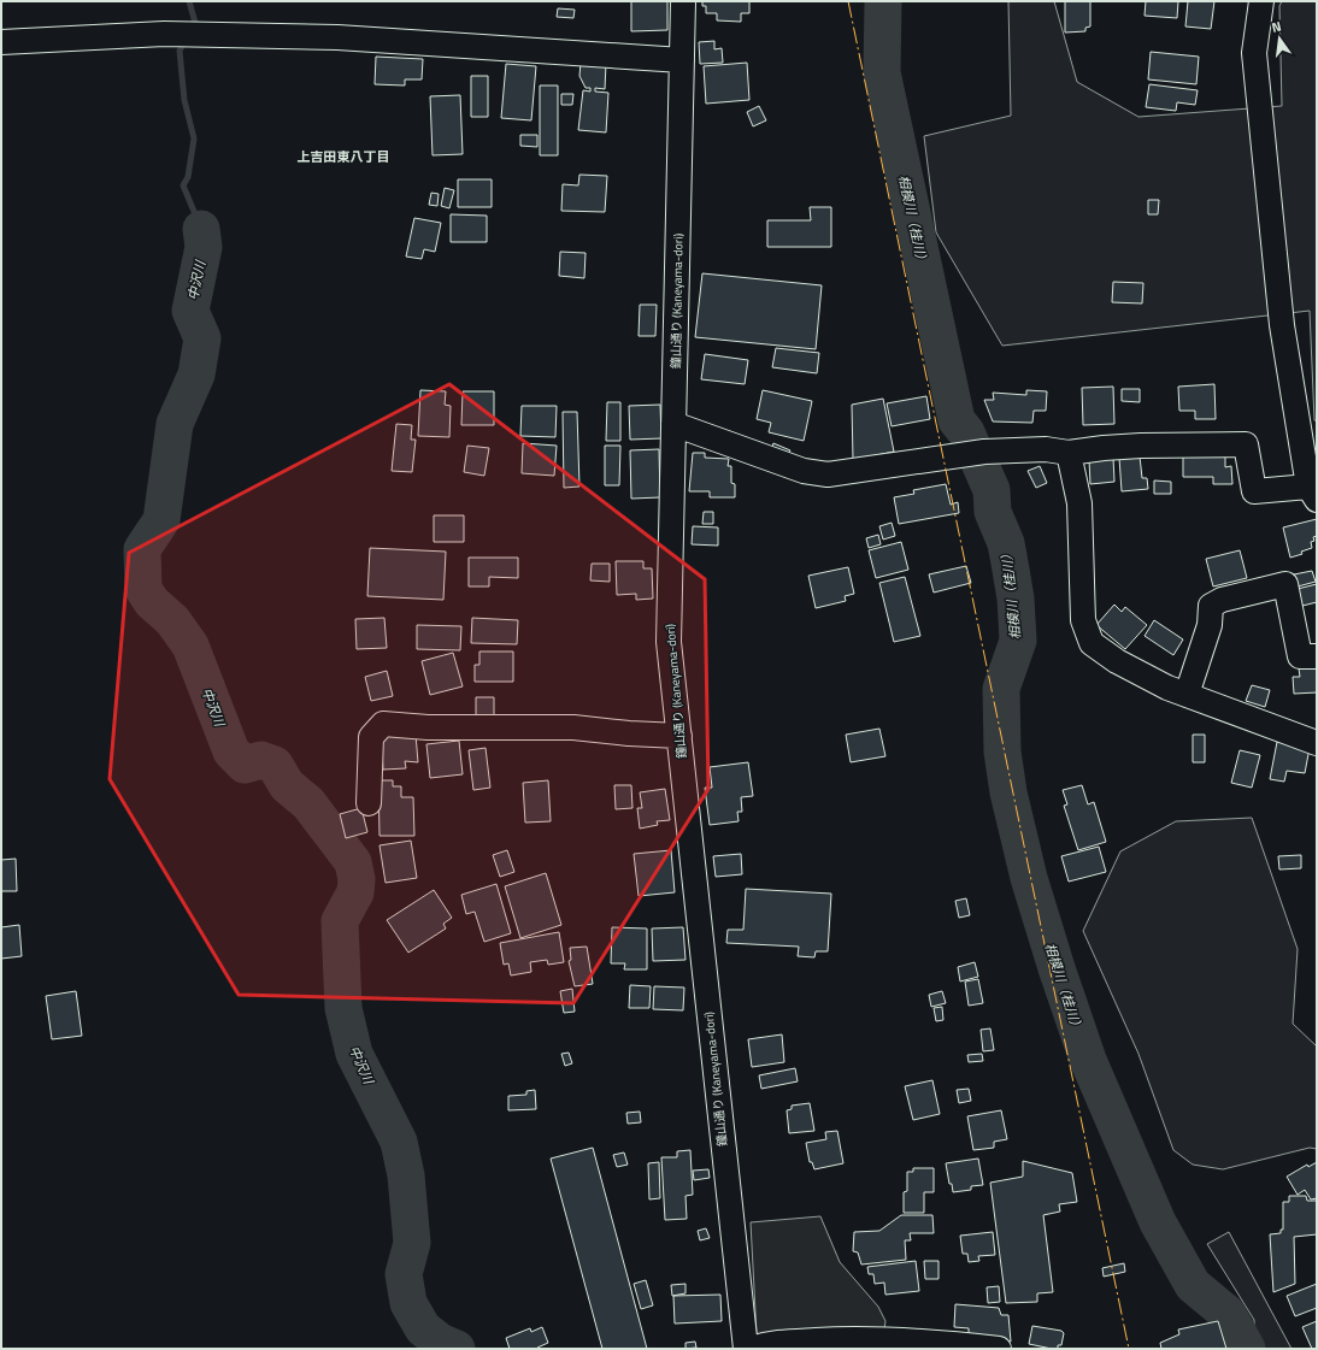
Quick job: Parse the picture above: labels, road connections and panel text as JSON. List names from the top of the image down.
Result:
{
  "streets": {
    "street": ["鐘山通り (Kaneyama-dori)"]
  },
  "districts": ["上吉田東八丁目"],
  "water": ["相模川（桂川）", "中沢川"],
  "north": "top"
}
